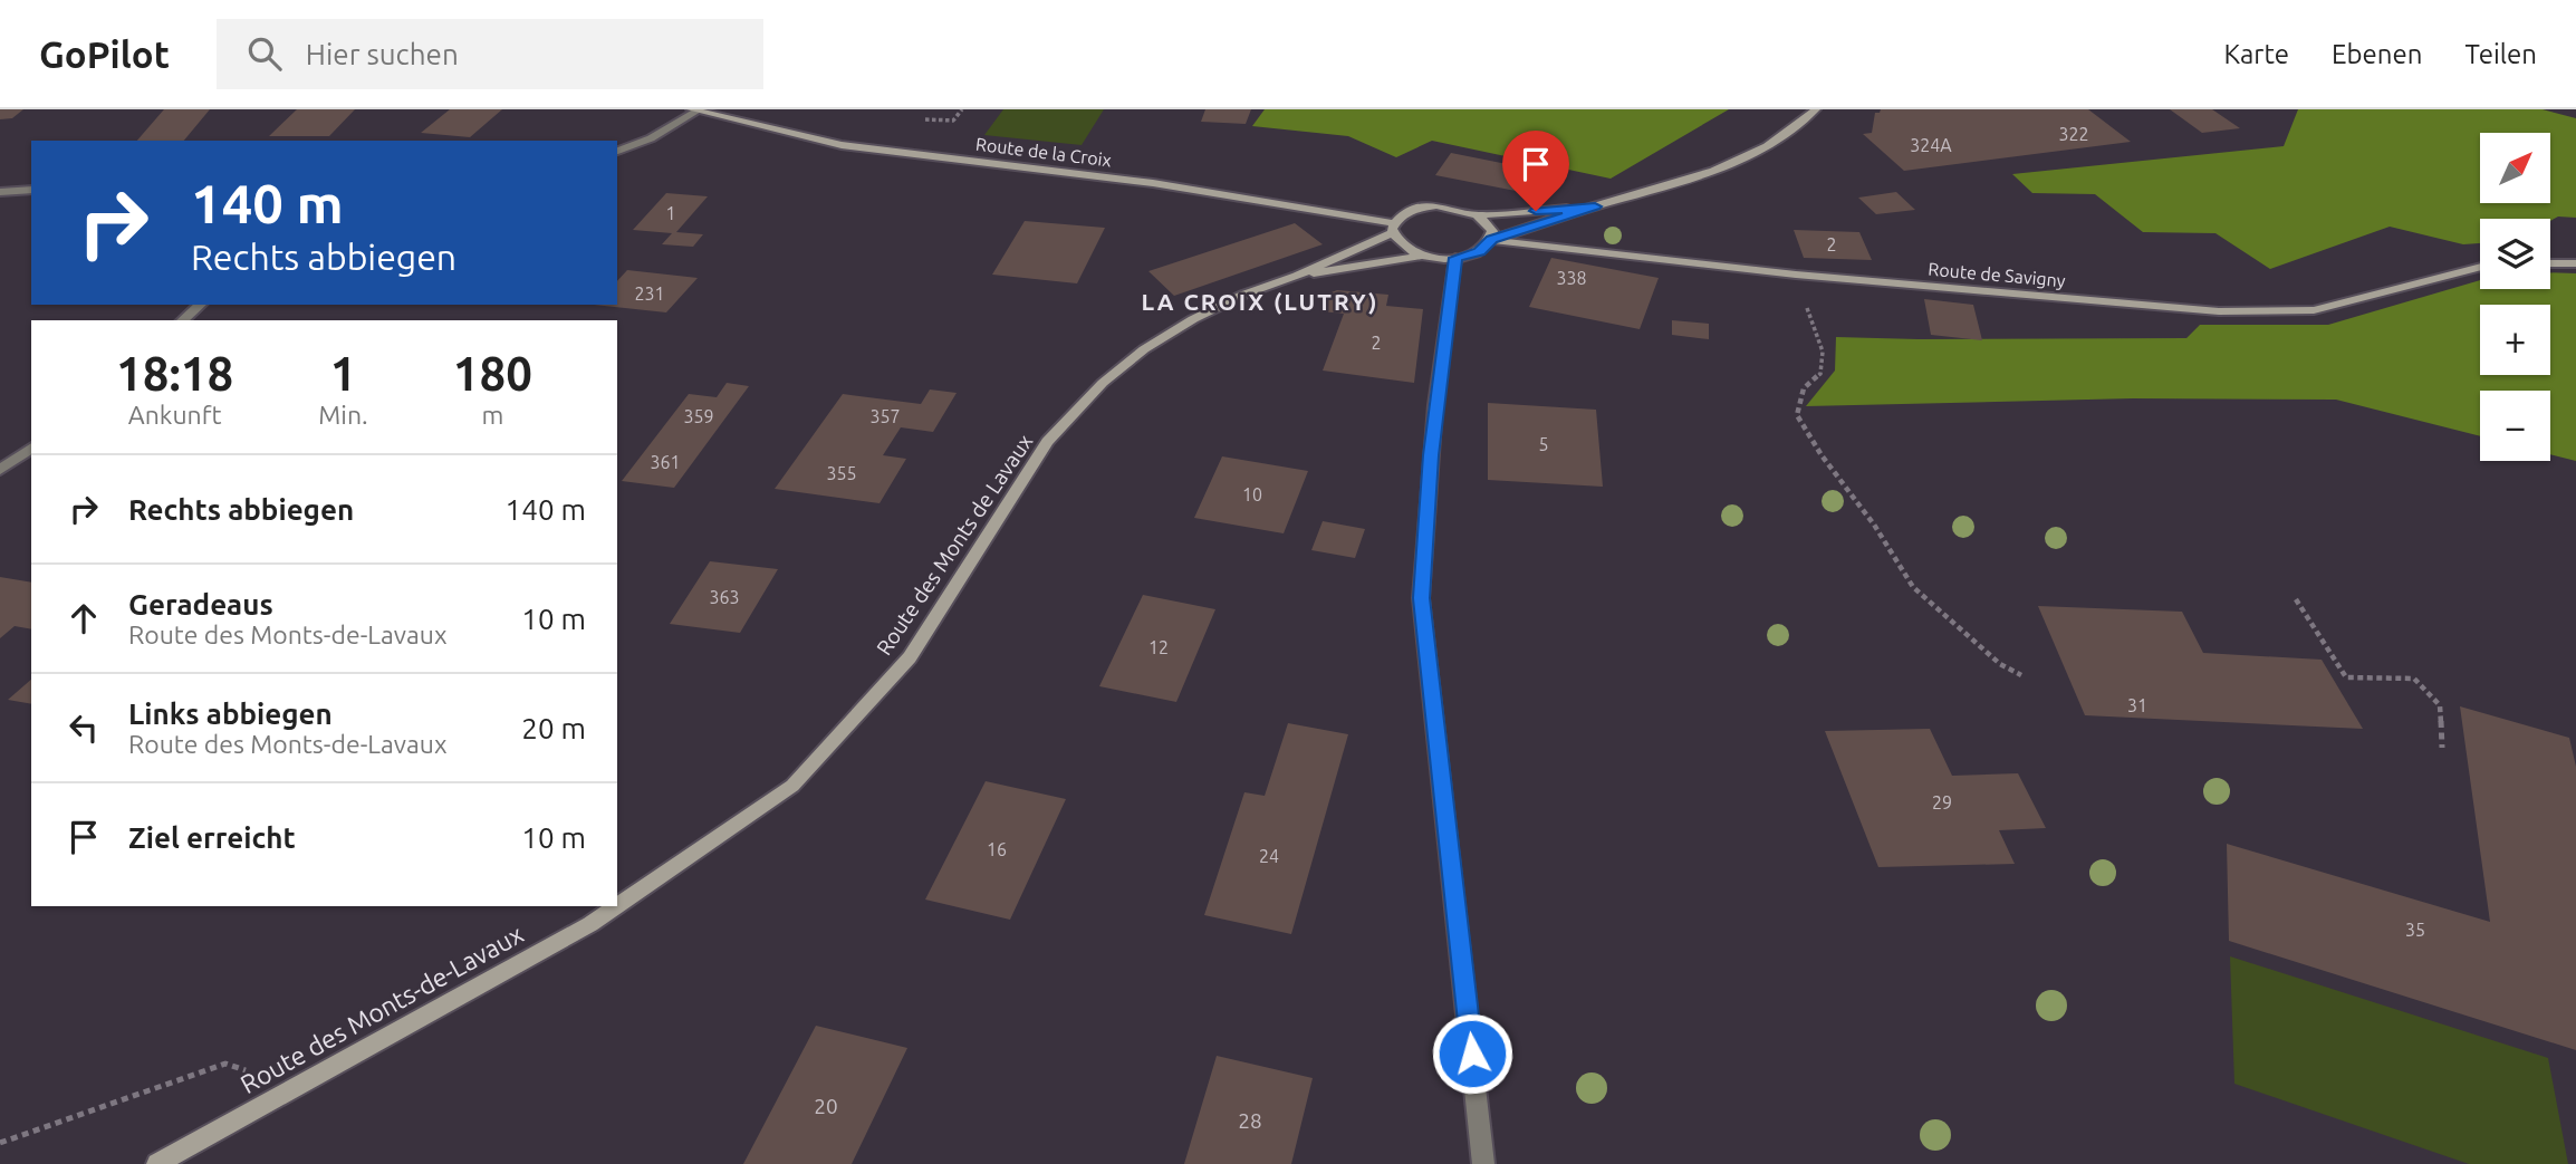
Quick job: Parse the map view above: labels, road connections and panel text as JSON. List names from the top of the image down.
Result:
{
  "streets": {
    "street": [
      "Route de la Croix",
      "Route de Savigny",
      "Route des Monts de Lavaux",
      "Route des Monts-de-Lavaux"
    ]
  },
  "crossings": [
    ["Route de la Croix", "Route des Monts de Lavaux"],
    ["Route des Monts de Lavaux", "Route des Monts-de-Lavaux"]
  ],
  "districts": ["LA CROIX (LUTRY)"],
  "house_numbers": [
    "322",
    "324A",
    "1",
    "2",
    "338",
    "231",
    "2",
    "359",
    "357",
    "5",
    "361",
    "355",
    "10",
    "363",
    "12",
    "31",
    "29",
    "16",
    "24",
    "35",
    "20",
    "28"
  ],
  "north": "top right",
  "page": {
    "header": "GoPilot",
    "search": "Hier suchen",
    "nav": ["Karte", "Ebenen", "Teilen"],
    "map_buttons": ["+", "−"],
    "turn": ["140 m", "Rechts abbiegen"],
    "eta": [
      "18:18",
      "Ankunft",
      "1",
      "Min.",
      "180",
      "m"
    ],
    "list": [
      {
        "name": "Rechts abbiegen",
        "value": "140 m"
      },
      {
        "name": "Geradeaus",
        "note": "Route des Monts-de-Lavaux",
        "value": "10 m"
      },
      {
        "name": "Links abbiegen",
        "note": "Route des Monts-de-Lavaux",
        "value": "20 m"
      },
      {
        "name": "Ziel erreicht",
        "value": "10 m"
      }
    ]
  }
}
